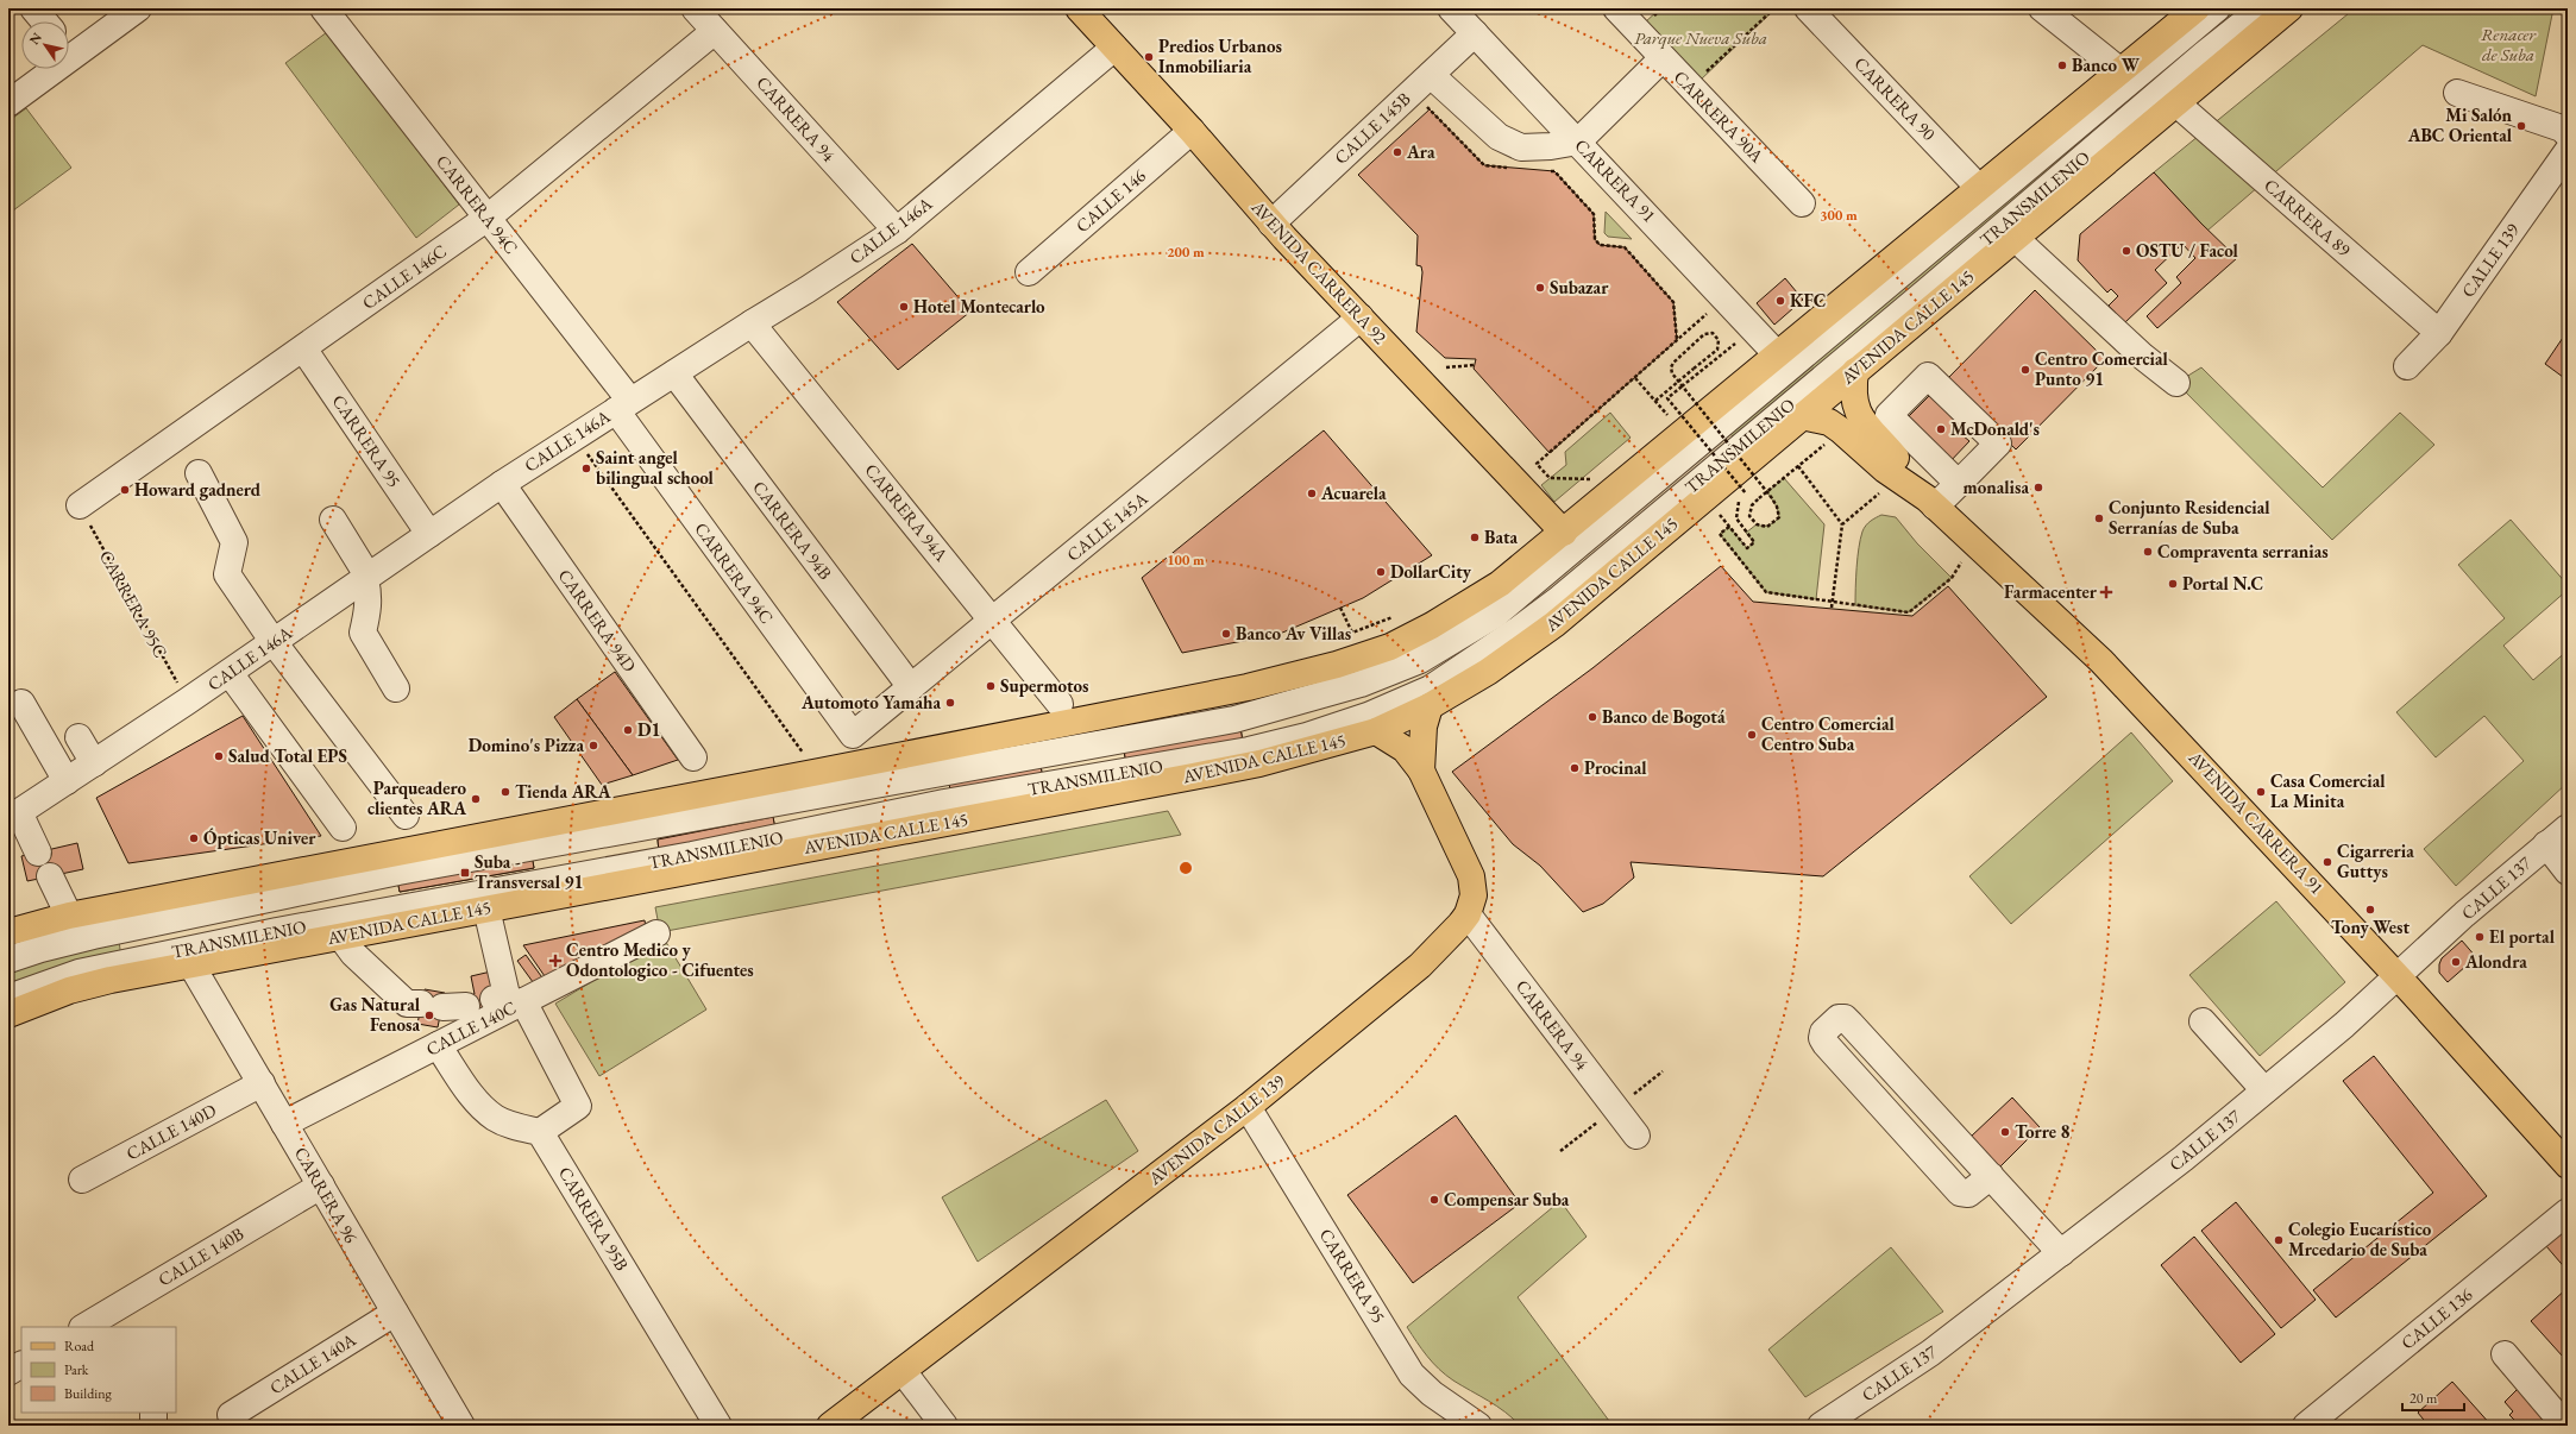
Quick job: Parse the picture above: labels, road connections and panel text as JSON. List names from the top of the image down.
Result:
{
  "streets": {
    "main road": [
      "AVENIDA CARRERA 92",
      "AVENIDA CALLE 145",
      "AVENIDA CARRERA 91",
      "AVENIDA CALLE 139"
    ],
    "street": [
      "CARRERA 90",
      "CARRERA 90A",
      "CARRERA 94",
      "CALLE 145B",
      "CARRERA 91",
      "TRANSMILENIO",
      "CALLE 146",
      "CARRERA 94C",
      "CARRERA 89",
      "CALLE 146A",
      "CALLE 139",
      "CALLE 146C",
      "CARRERA 95",
      "CARRERA 94A",
      "CALLE 145A",
      "CARRERA 94B",
      "CARRERA 94D",
      "CALLE 137",
      "CALLE 140C",
      "CALLE 140D",
      "CARRERA 96",
      "CARRERA 95B",
      "CALLE 140B",
      "CALLE 136",
      "CALLE 140A"
    ],
    "path": ["CARRERA 95C"]
  },
  "crossings": [
    ["CARRERA 94", "CALLE 146A"],
    ["CARRERA 94", "CALLE 146C"],
    ["CARRERA 94", "AVENIDA CALLE 139"],
    ["CALLE 145B", "CARRERA 91"],
    ["CALLE 145B", "AVENIDA CARRERA 92"],
    ["CALLE 146", "AVENIDA CARRERA 92"],
    ["CARRERA 94C", "CALLE 146A"],
    ["CARRERA 94C", "CALLE 146C"],
    ["CARRERA 94C", "CALLE 145A"],
    ["CARRERA 89", "CALLE 139"],
    ["CARRERA 89", "AVENIDA CALLE 145"],
    ["CALLE 146A", "AVENIDA CARRERA 92"],
    ["CALLE 146A", "CARRERA 95"],
    ["CALLE 146A", "CARRERA 94A"],
    ["CALLE 146A", "CARRERA 94B"],
    ["CALLE 146A", "CARRERA 95C"],
    ["CALLE 146A", "CARRERA 94D"],
    ["AVENIDA CARRERA 92", "CALLE 145A"],
    ["CALLE 146C", "CARRERA 95"],
    ["CALLE 146C", "CARRERA 95C"],
    ["AVENIDA CALLE 145", "AVENIDA CARRERA 91"],
    ["AVENIDA CALLE 145", "CARRERA 96"],
    ["CARRERA 95", "AVENIDA CALLE 139"],
    ["CARRERA 94A", "CALLE 145A"],
    ["CALLE 145A", "CARRERA 94B"],
    ["AVENIDA CARRERA 91", "CALLE 137"],
    ["CALLE 140C", "CARRERA 96"],
    ["CALLE 140D", "CARRERA 96"],
    ["CARRERA 96", "CALLE 140B"],
    ["CARRERA 96", "CALLE 140A"]
  ],
  "parks": ["Renacer de Suba", "Parque Nueva Suba"],
  "places": {
    "other": [
      "Predios Urbanos Inmobiliaria",
      "Banco W",
      "Mi Salón ABC Oriental",
      "Ara",
      "OSTU / Facol",
      "Subazar",
      "KFC",
      "Hotel Montecarlo",
      "Centro Comercial Punto 91",
      "McDonald's",
      "Saint angel bilingual school",
      "monalisa",
      "Howard gadnerd",
      "Acuarela",
      "Conjunto Residencial Serranías de Suba",
      "Bata",
      "Compraventa serranias",
      "DollarCity",
      "Portal N.C",
      "Banco Av Villas",
      "Supermotos",
      "Automoto Yamaha",
      "Banco de Bogotá",
      "D1",
      "Centro Comercial Centro Suba",
      "Domino's Pizza",
      "Salud Total EPS",
      "Procinal",
      "Tienda ARA",
      "Casa Comercial La Minita",
      "Parqueadero clientes ARA",
      "Ópticas Univer",
      "Cigarreria Guttys",
      "Tony West",
      "El portal",
      "Alondra",
      "Gas Natural Fenosa",
      "Torre 8",
      "Compensar Suba",
      "Colegio Eucarístico Mrcedario de Suba"
    ],
    "health": ["Farmacenter", "Centro Medico y Odontologico - Cifuentes"],
    "transit": ["Suba - Transversal 91"]
  },
  "legend": ["Road", "Park", "Building"],
  "scale_bar": "20 m",
  "north": "top left",
  "rings": ["300 m", "200 m", "100 m"]
}
